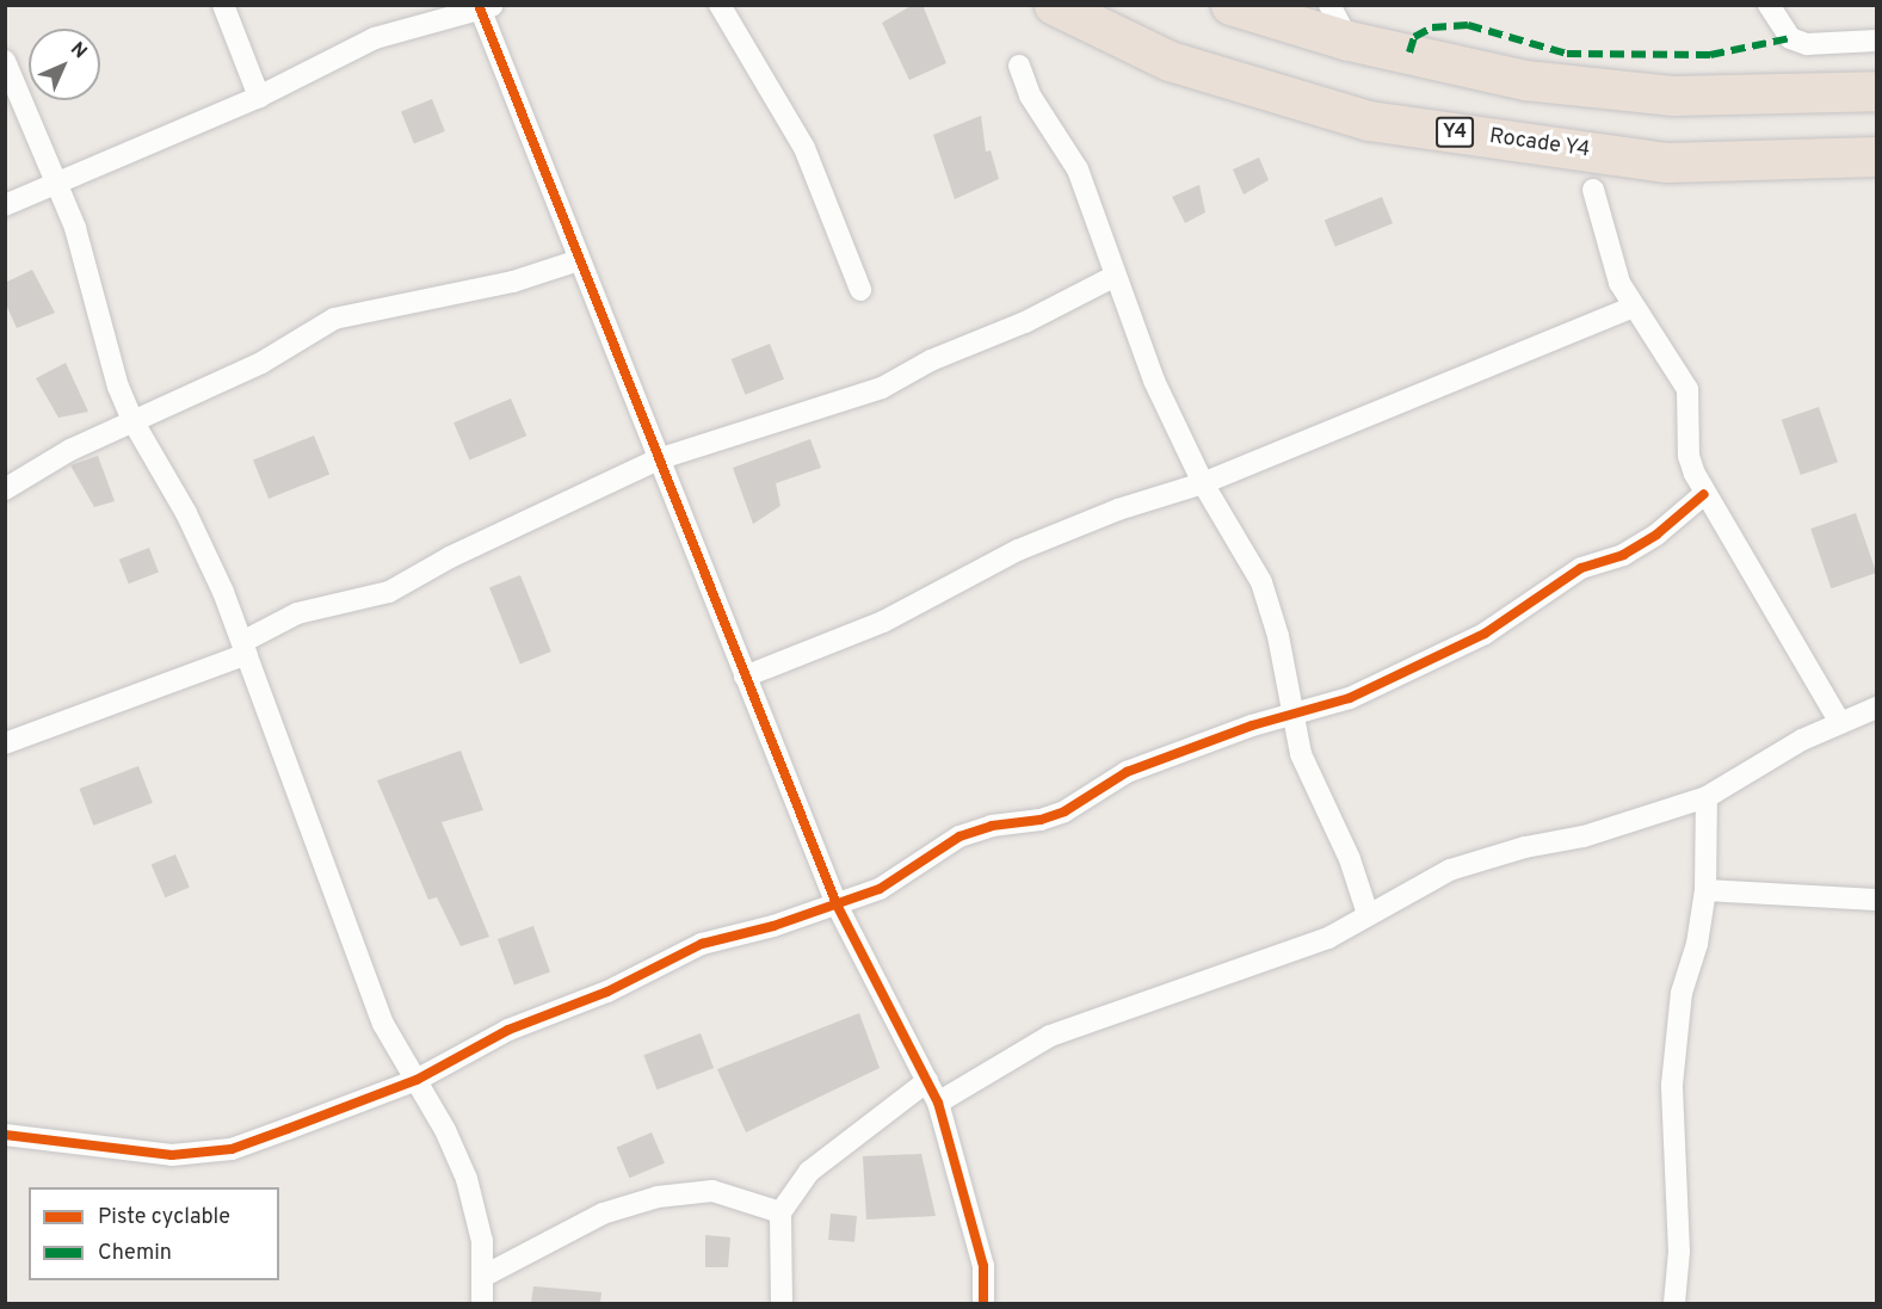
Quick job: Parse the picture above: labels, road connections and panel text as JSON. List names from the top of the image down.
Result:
{
  "streets": {
    "highway": ["Y4", "Rocade Y4"]
  },
  "legend": ["Piste cyclable", "Chemin"],
  "north": "top right"
}
